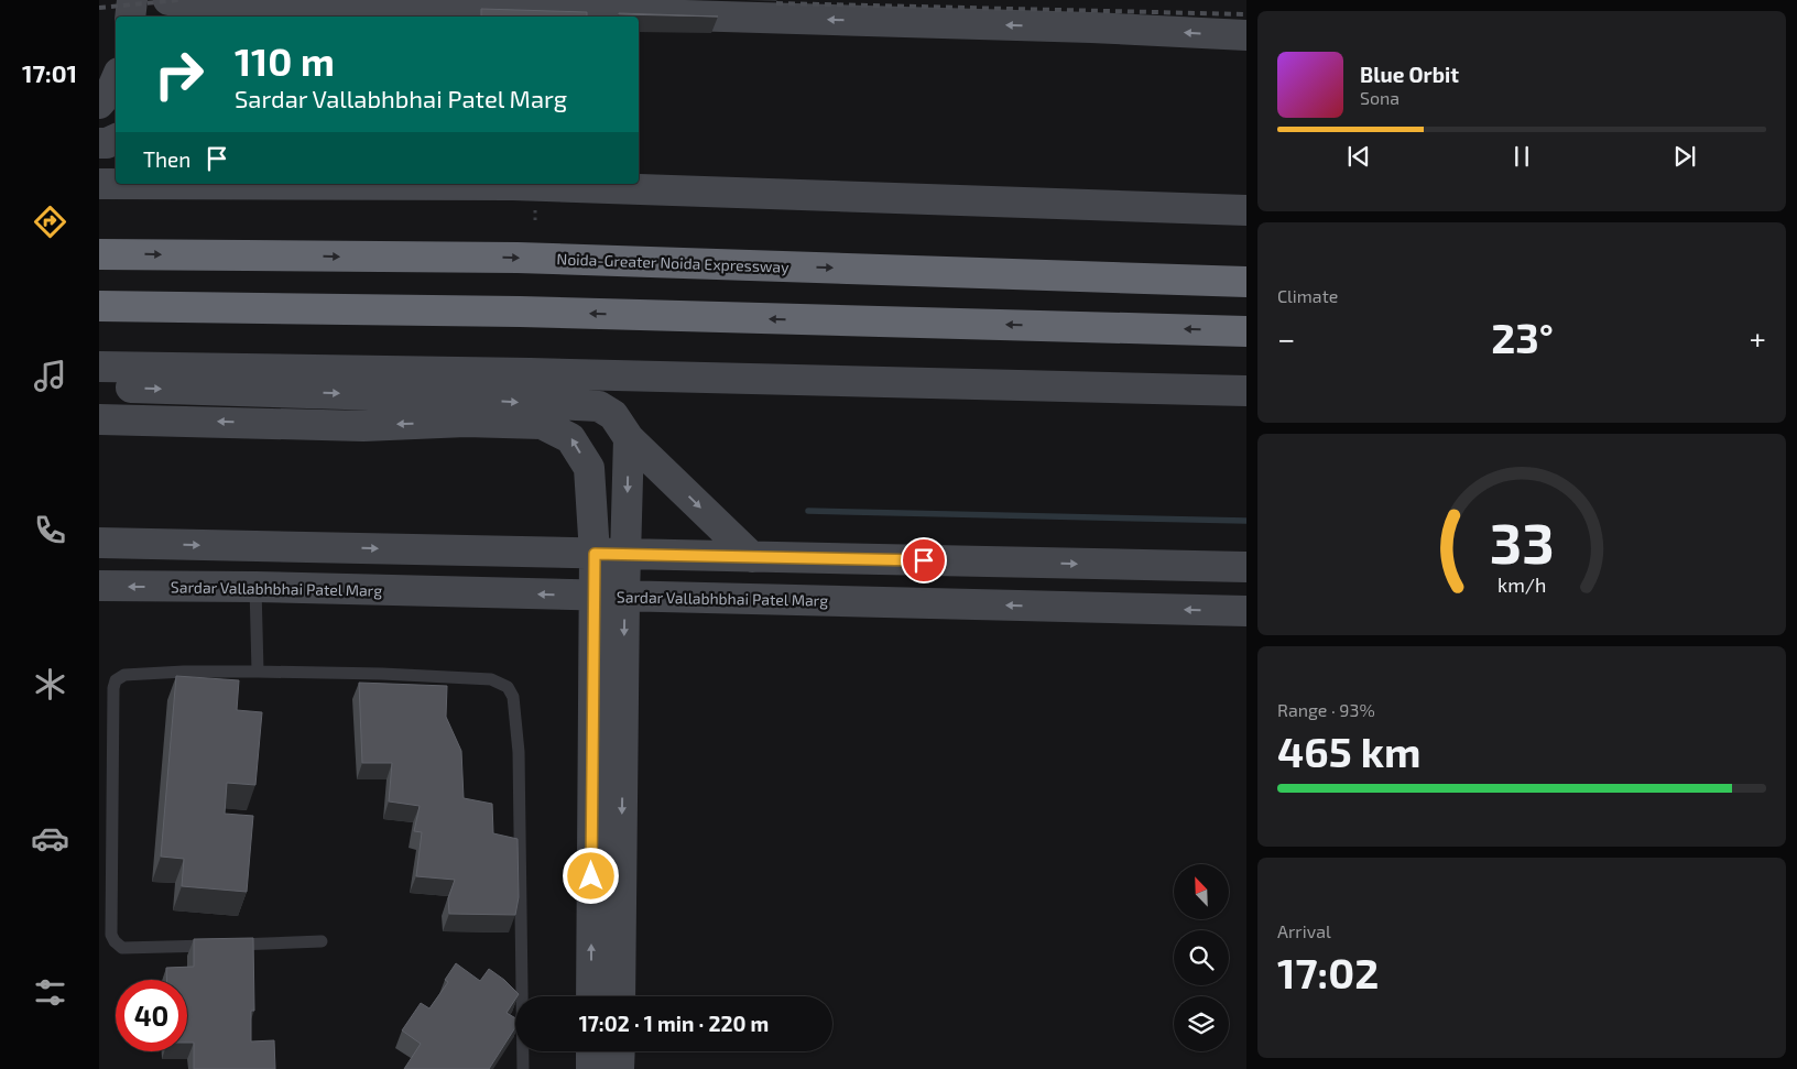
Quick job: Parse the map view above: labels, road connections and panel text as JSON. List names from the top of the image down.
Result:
{
  "streets": {
    "highway": ["Noida-Greater Noida Expressway"],
    "street": ["Sardar Vallabhbhai Patel Marg"]
  },
  "north": "top left",
  "page": {
    "tabs": "17:01",
    "turn": ["110 m", "Sardar Vallabhbhai Patel Marg"],
    "song": ["Blue Orbit", "Sona"],
    "then": "Then",
    "tile": [
      "Climate",
      ["Range · 93%", "465 km"],
      ["Arrival", "17:02"]
    ],
    "heat": ["−", "23°", "+"],
    "limit": "40",
    "trip": "17:02 · 1 min · 220 m",
    "gauge": ["33", "km/h"]
  }
}
